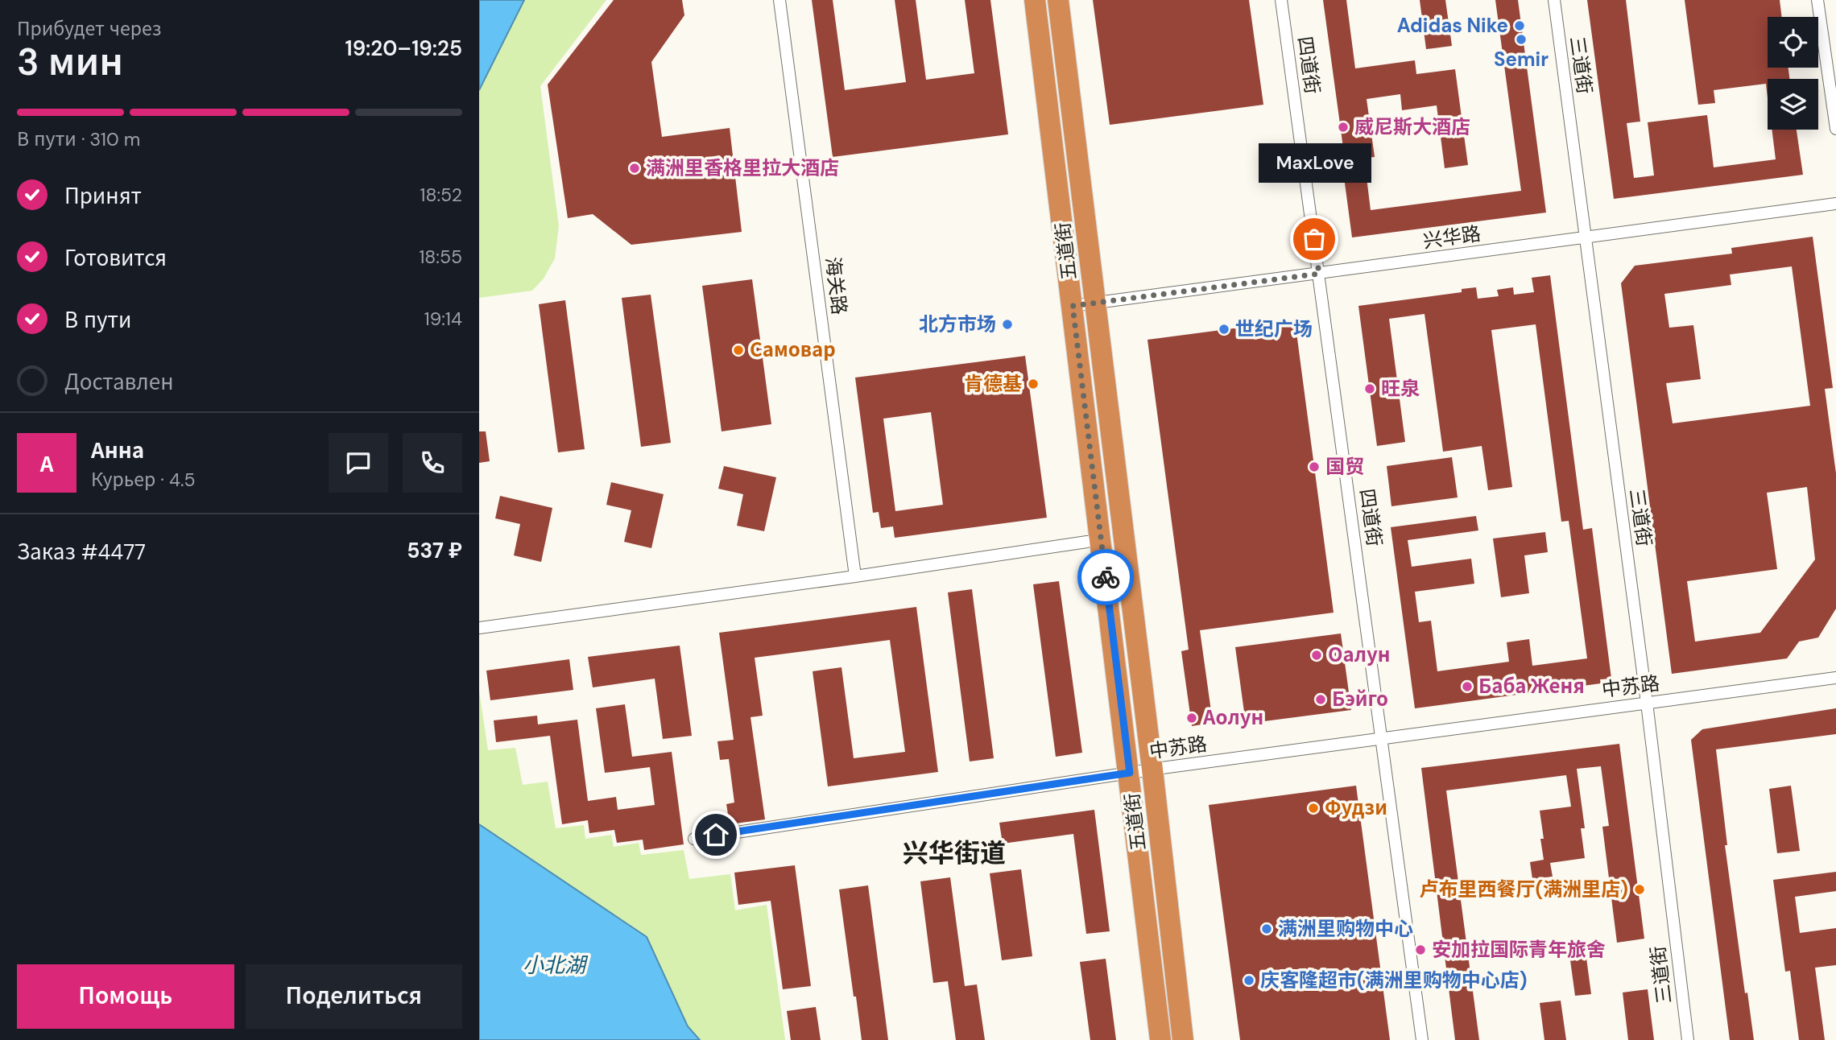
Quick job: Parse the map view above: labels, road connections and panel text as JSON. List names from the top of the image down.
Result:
{
  "streets": {
    "highway": ["五道街"],
    "street": [
      "四道街",
      "三道街",
      "兴华路",
      "海关路",
      "中苏路"
    ]
  },
  "crossings": [
    ["四道街", "兴华路"],
    ["四道街", "中苏路"],
    ["三道街", "兴华路"],
    ["三道街", "中苏路"],
    ["兴华路", "五道街"],
    ["五道街", "中苏路"]
  ],
  "districts": ["兴华街道"],
  "water": ["小北湖"],
  "places": [
    "Adidas Nike",
    "Semir",
    "威尼斯大酒店",
    "满洲里香格里拉大酒店",
    "MaxLove",
    "北方市场",
    "世纪广场",
    "Самовар",
    "肯德基",
    "旺泉",
    "国贸",
    "Оалун",
    "Баба Женя",
    "Бэйго",
    "Аолун",
    "Фудзи",
    "卢布里西餐厅(满洲里店)",
    "满洲里购物中心",
    "安加拉国际青年旅舍",
    "庆客隆超市(满洲里购物中心店)"
  ],
  "page": {
    "heading": ["3 мин", "Прибудет через", "19:20–19:25"],
    "panel": [
      "Анна",
      "Курьер · 4.5",
      "Заказ #4477",
      "537 ₽"
    ],
    "bar": "В пути · 310 m",
    "bubble": "MaxLove",
    "list": [
      ["Принят", "18:52"],
      ["Готовится", "18:55"],
      ["В пути", "19:14"],
      "Доставлен"
    ],
    "round": "А",
    "buttons": ["Помощь", "Поделиться"]
  }
}
